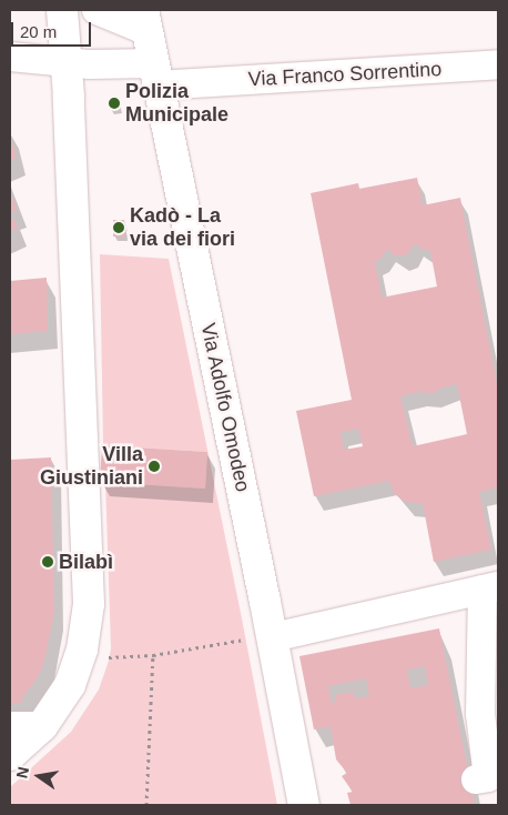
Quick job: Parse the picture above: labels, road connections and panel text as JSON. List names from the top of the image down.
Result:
{
  "streets": {
    "main road": ["Via Adolfo Omodeo"],
    "street": ["Via Franco Sorrentino"]
  },
  "crossings": [
    ["Via Franco Sorrentino", "Via Adolfo Omodeo"]
  ],
  "places": [
    "Polizia Municipale",
    "Kadò - La via dei fiori",
    "Villa Giustiniani",
    "Bilabì"
  ],
  "scale_bar": "20 m",
  "north": "left"
}
